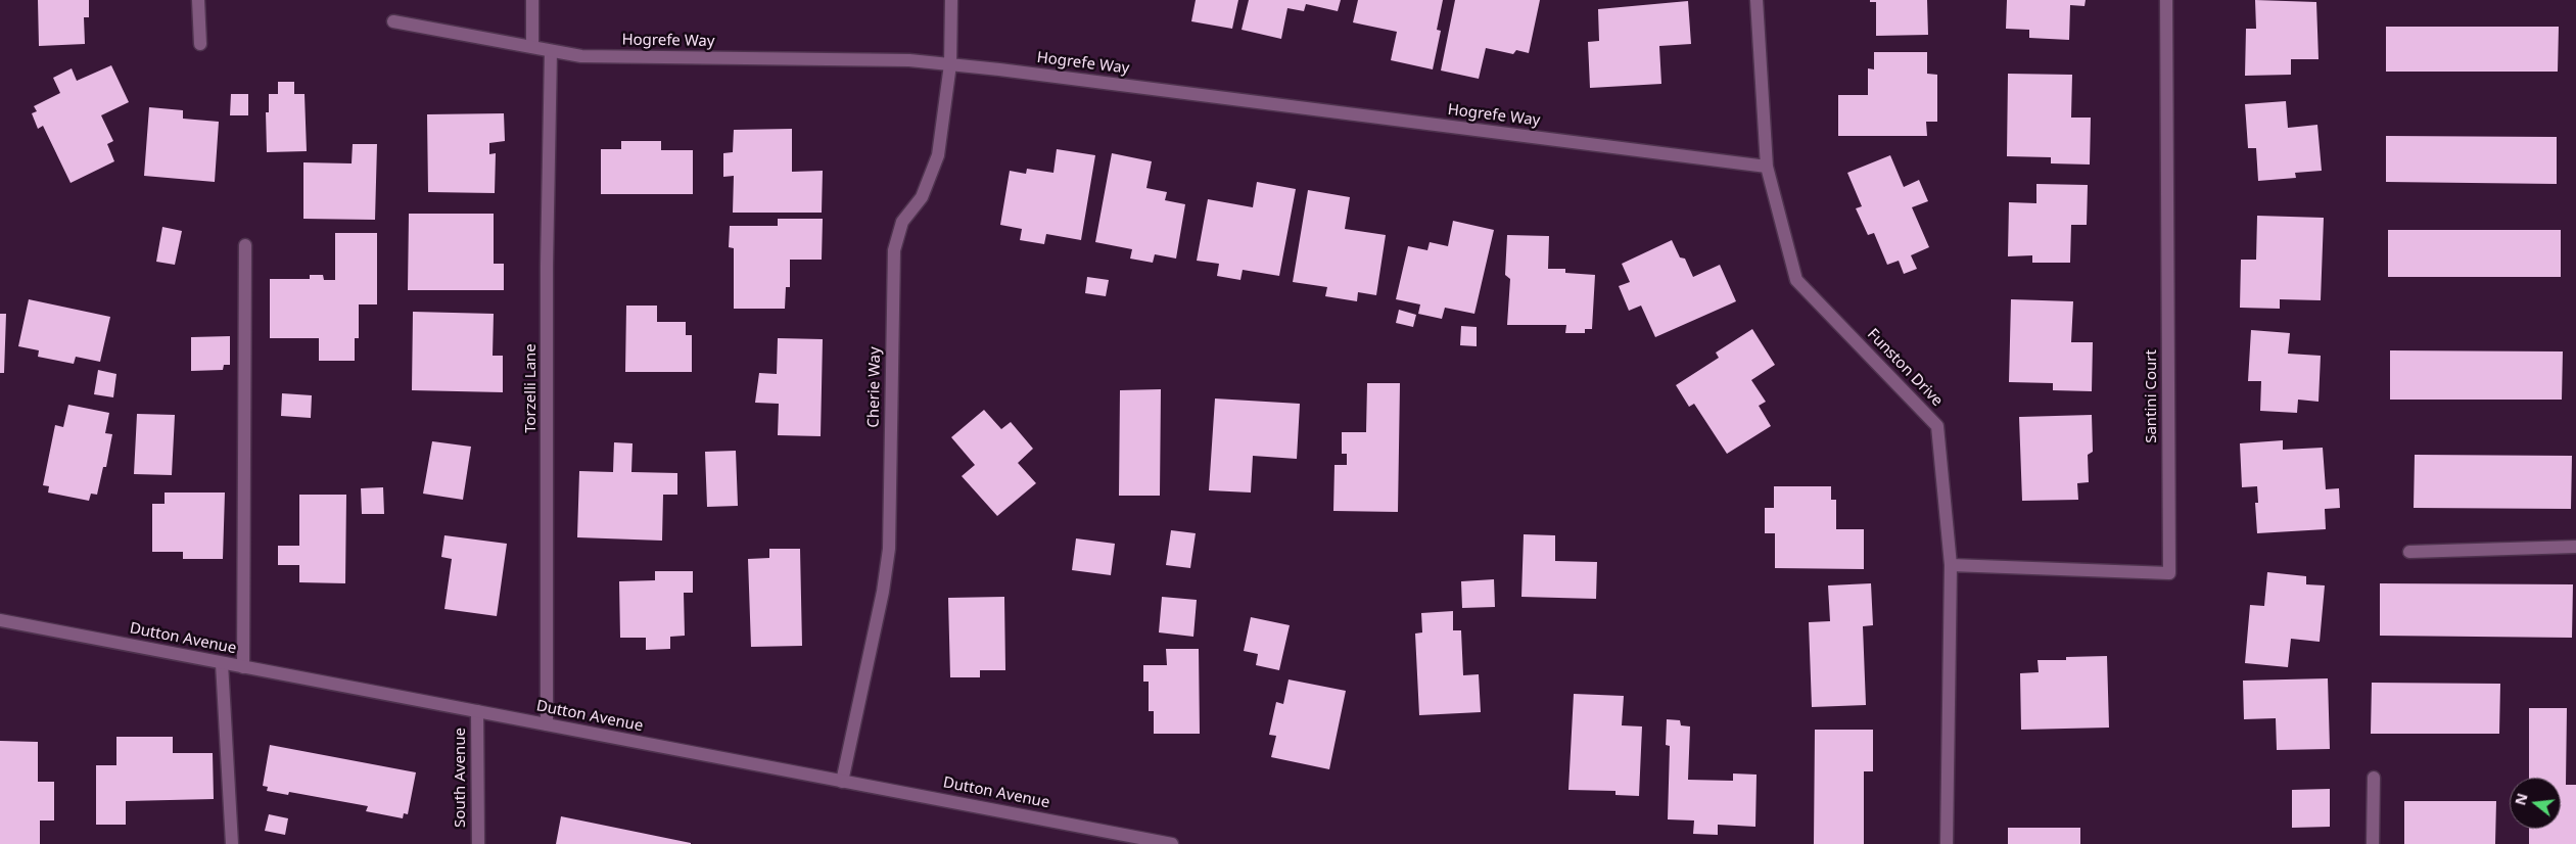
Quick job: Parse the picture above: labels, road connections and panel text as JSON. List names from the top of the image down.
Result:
{
  "streets": {
    "street": [
      "Hogrefe Way",
      "Funston Drive",
      "Cherie Way",
      "Torzelli Lane",
      "Santini Court",
      "Dutton Avenue",
      "South Avenue"
    ]
  },
  "crossings": [
    ["Hogrefe Way", "Funston Drive"],
    ["Hogrefe Way", "Cherie Way"],
    ["Hogrefe Way", "Torzelli Lane"],
    ["Funston Drive", "Santini Court"],
    ["Cherie Way", "Dutton Avenue"],
    ["Torzelli Lane", "Dutton Avenue"],
    ["Dutton Avenue", "South Avenue"]
  ],
  "north": "left"
}
